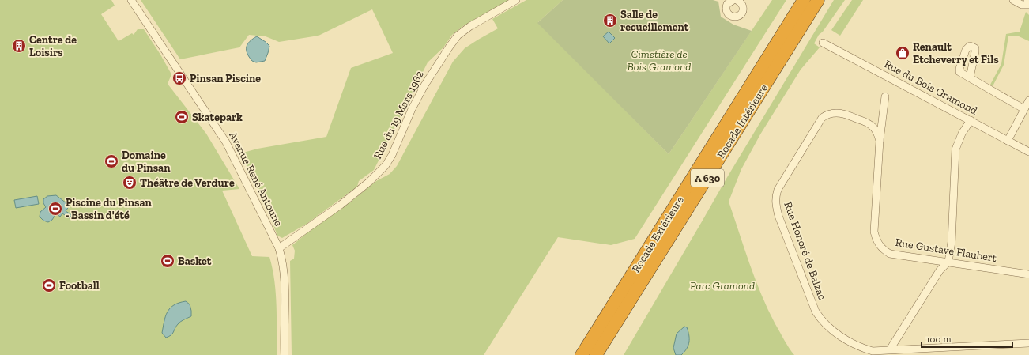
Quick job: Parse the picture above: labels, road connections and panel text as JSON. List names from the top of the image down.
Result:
{
  "streets": {
    "highway": ["Rocade Intérieure", "A 630", "Rocade Extérieure"],
    "street": [
      "Rue du Bois Gramond",
      "Rue du 19 Mars 1962",
      "Avenue René Antoune",
      "Rue Gustave Flaubert",
      "Rue Honoré de Balzac"
    ]
  },
  "crossings": [
    ["Rue du 19 Mars 1962", "Avenue René Antoune"],
    ["Rue Gustave Flaubert", "Rue Honoré de Balzac"]
  ],
  "parks": ["Cimetière de Bois Gramond", "Parc Gramond"],
  "places": {
    "building": ["Salle de recueillement", "Centre de Loisirs"],
    "shop": ["Renault Etcheverry et Fils"],
    "bus stop": ["Pinsan Piscine"],
    "sports": [
      "Skatepark",
      "Domaine du Pinsan",
      "Piscine du Pinsan - Bassin d'été",
      "Basket",
      "Football"
    ],
    "theatre": ["Théâtre de Verdure"]
  },
  "scale_bar": "100 m"
}
